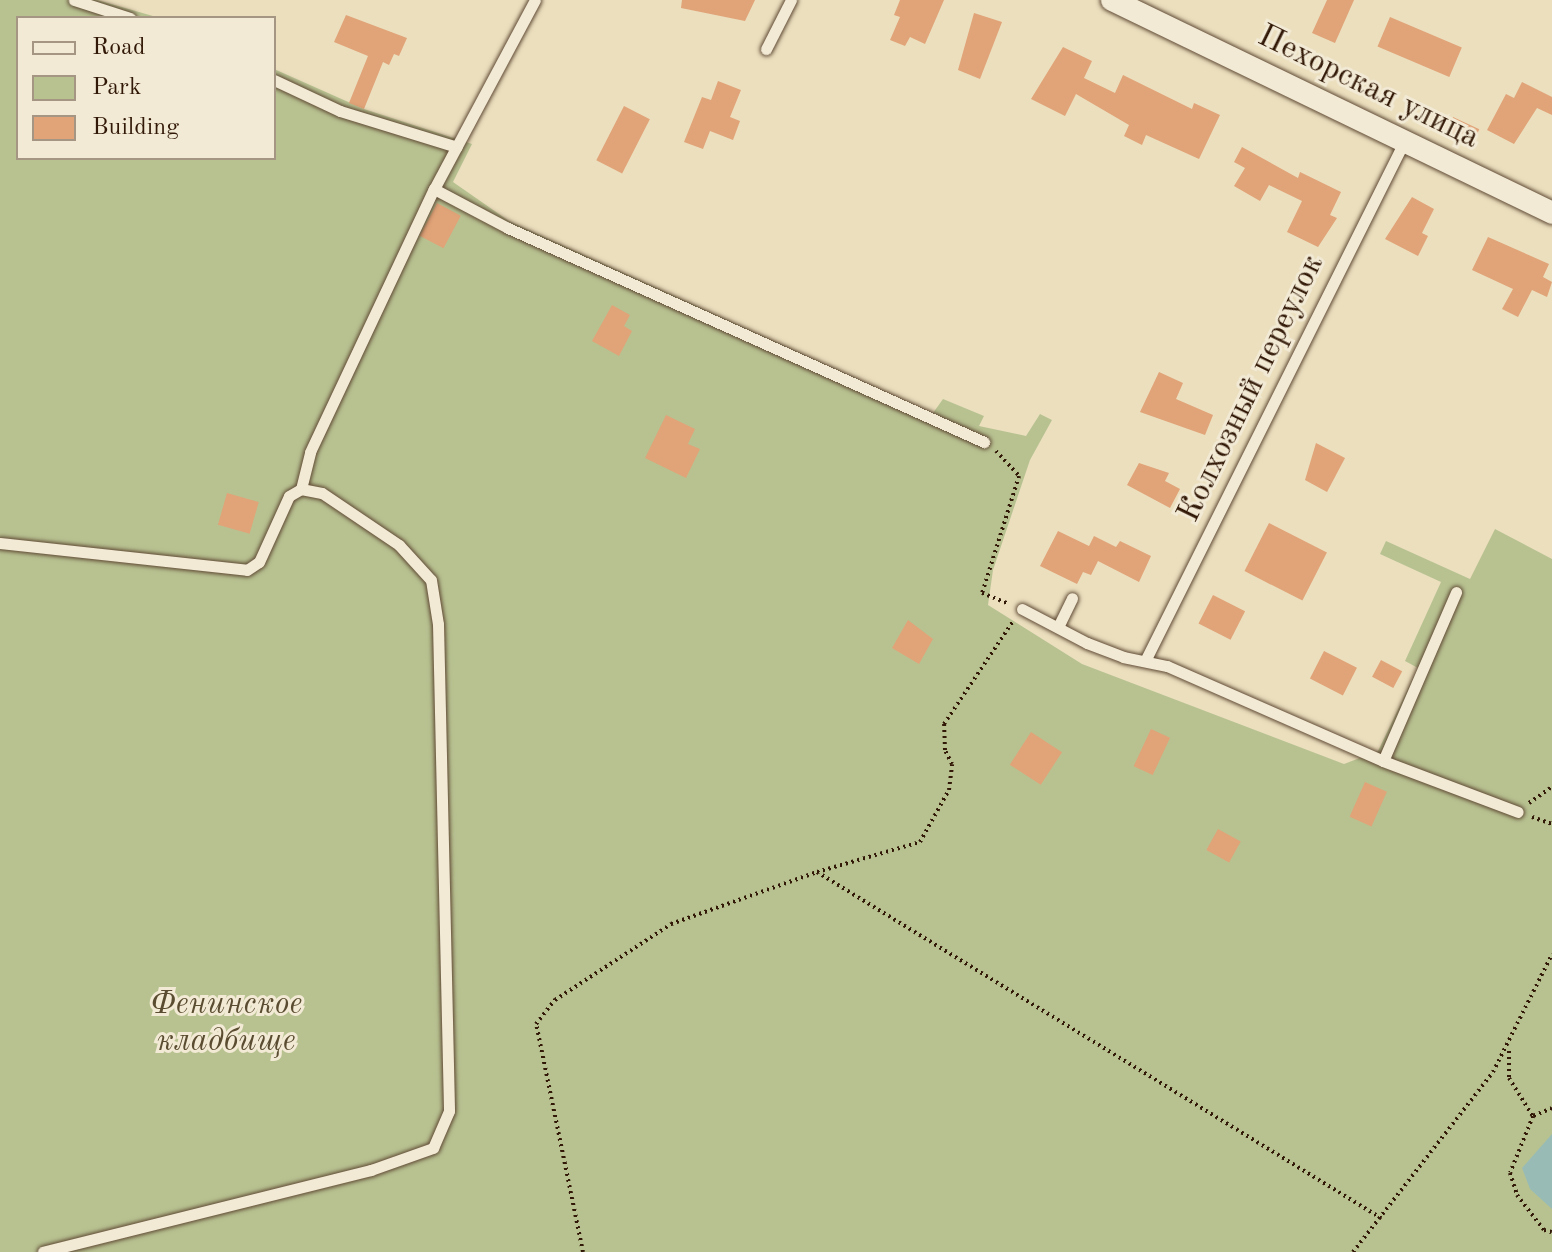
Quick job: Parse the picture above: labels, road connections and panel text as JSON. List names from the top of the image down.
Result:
{
  "streets": {
    "street": ["Пехорская улица"],
    "lane": ["Колхозный переулок"]
  },
  "crossings": [
    ["Пехорская улица", "Колхозный переулок"]
  ],
  "parks": ["Фенинское кладбище"],
  "legend": ["Road", "Park", "Building"]
}
